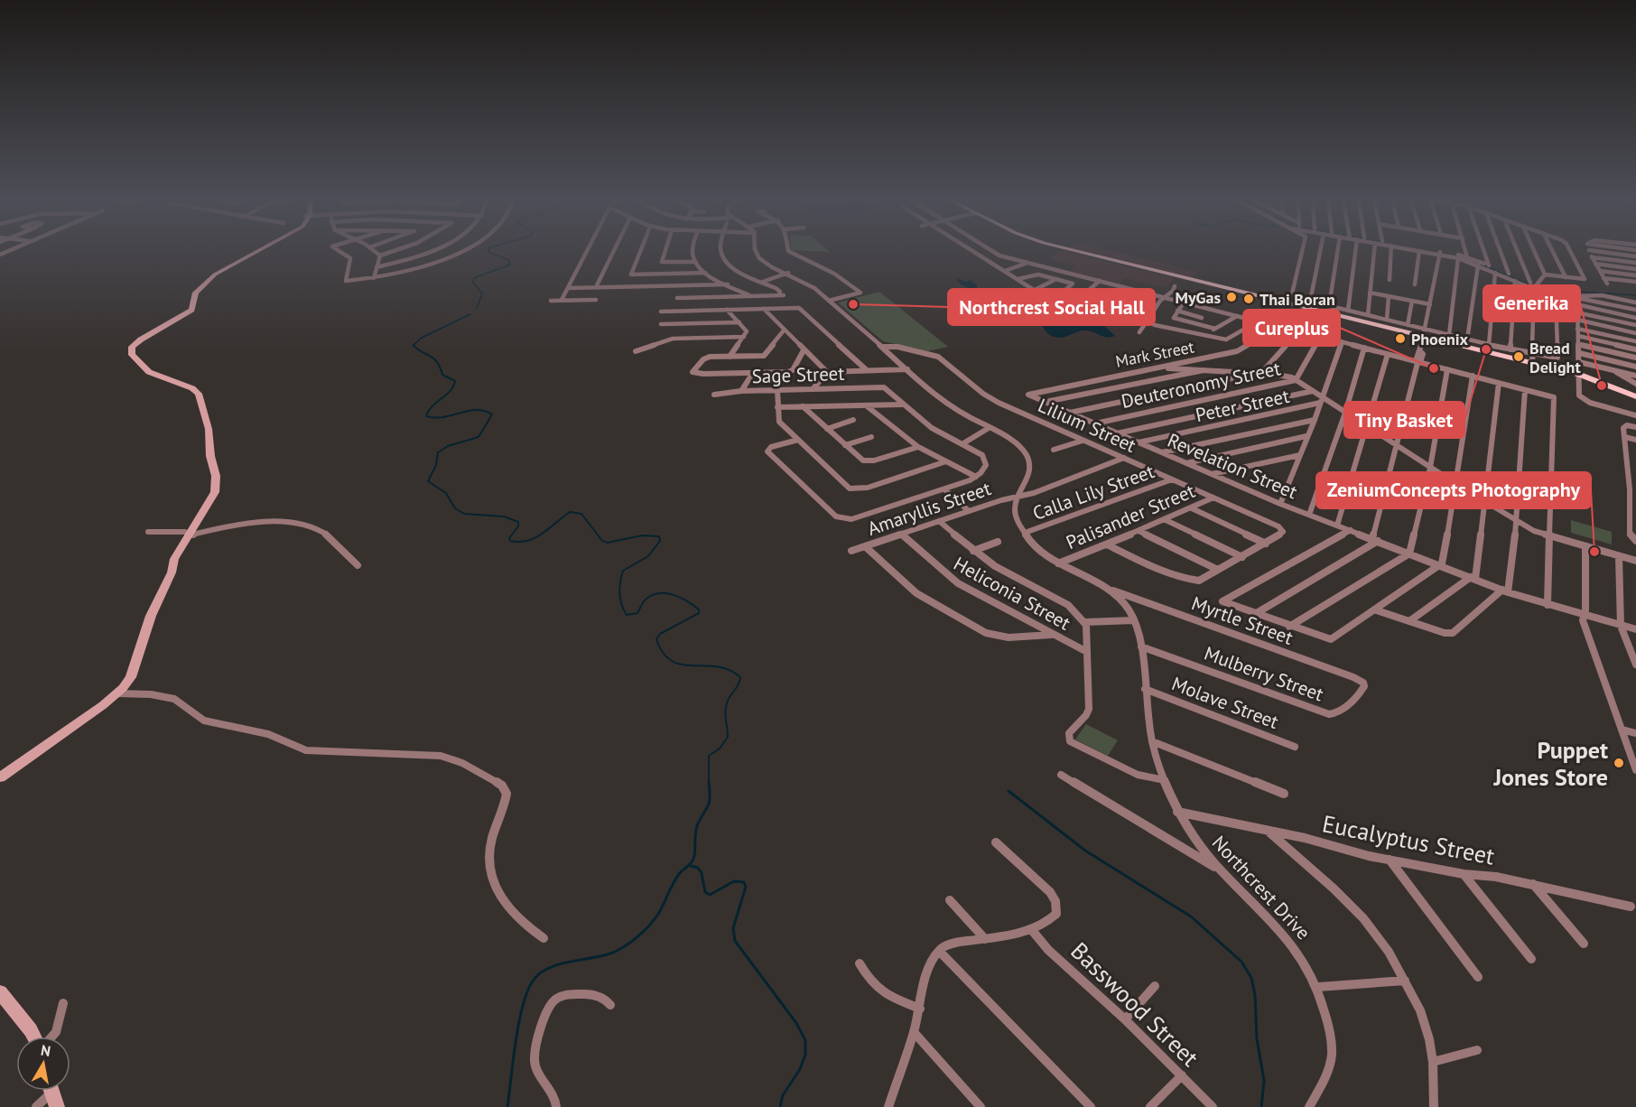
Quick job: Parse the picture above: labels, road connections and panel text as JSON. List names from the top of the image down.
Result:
{
  "streets": {
    "street": [
      "Mark Street",
      "Sage Street",
      "Deuteronomy Street",
      "Peter Street",
      "Lilium Street",
      "Revelation Street",
      "Calla Lily Street",
      "Amaryllis Street",
      "Palisander Street",
      "Heliconia Street",
      "Myrtle Street",
      "Mulberry Street",
      "Molave Street",
      "Eucalyptus Street",
      "Northcrest Drive",
      "Basswood Street"
    ]
  },
  "crossings": [
    ["Mark Street", "Revelation Street"],
    ["Deuteronomy Street", "Revelation Street"],
    ["Peter Street", "Revelation Street"],
    ["Lilium Street", "Calla Lily Street"],
    ["Lilium Street", "Amaryllis Street"],
    ["Lilium Street", "Palisander Street"],
    ["Calla Lily Street", "Northcrest Drive"],
    ["Amaryllis Street", "Heliconia Street"],
    ["Amaryllis Street", "Northcrest Drive"],
    ["Palisander Street", "Northcrest Drive"],
    ["Myrtle Street", "Mulberry Street"],
    ["Myrtle Street", "Northcrest Drive"],
    ["Mulberry Street", "Northcrest Drive"],
    ["Molave Street", "Northcrest Drive"],
    ["Eucalyptus Street", "Northcrest Drive"]
  ],
  "places": [
    "MyGas",
    "Thai Boran",
    "Northcrest Social Hall",
    "Phoenix",
    "Tiny Basket",
    "Bread Delight",
    "Cureplus",
    "Generika",
    "ZeniumConcepts Photography",
    "Puppet Jones Store"
  ],
  "north": "top"
}
